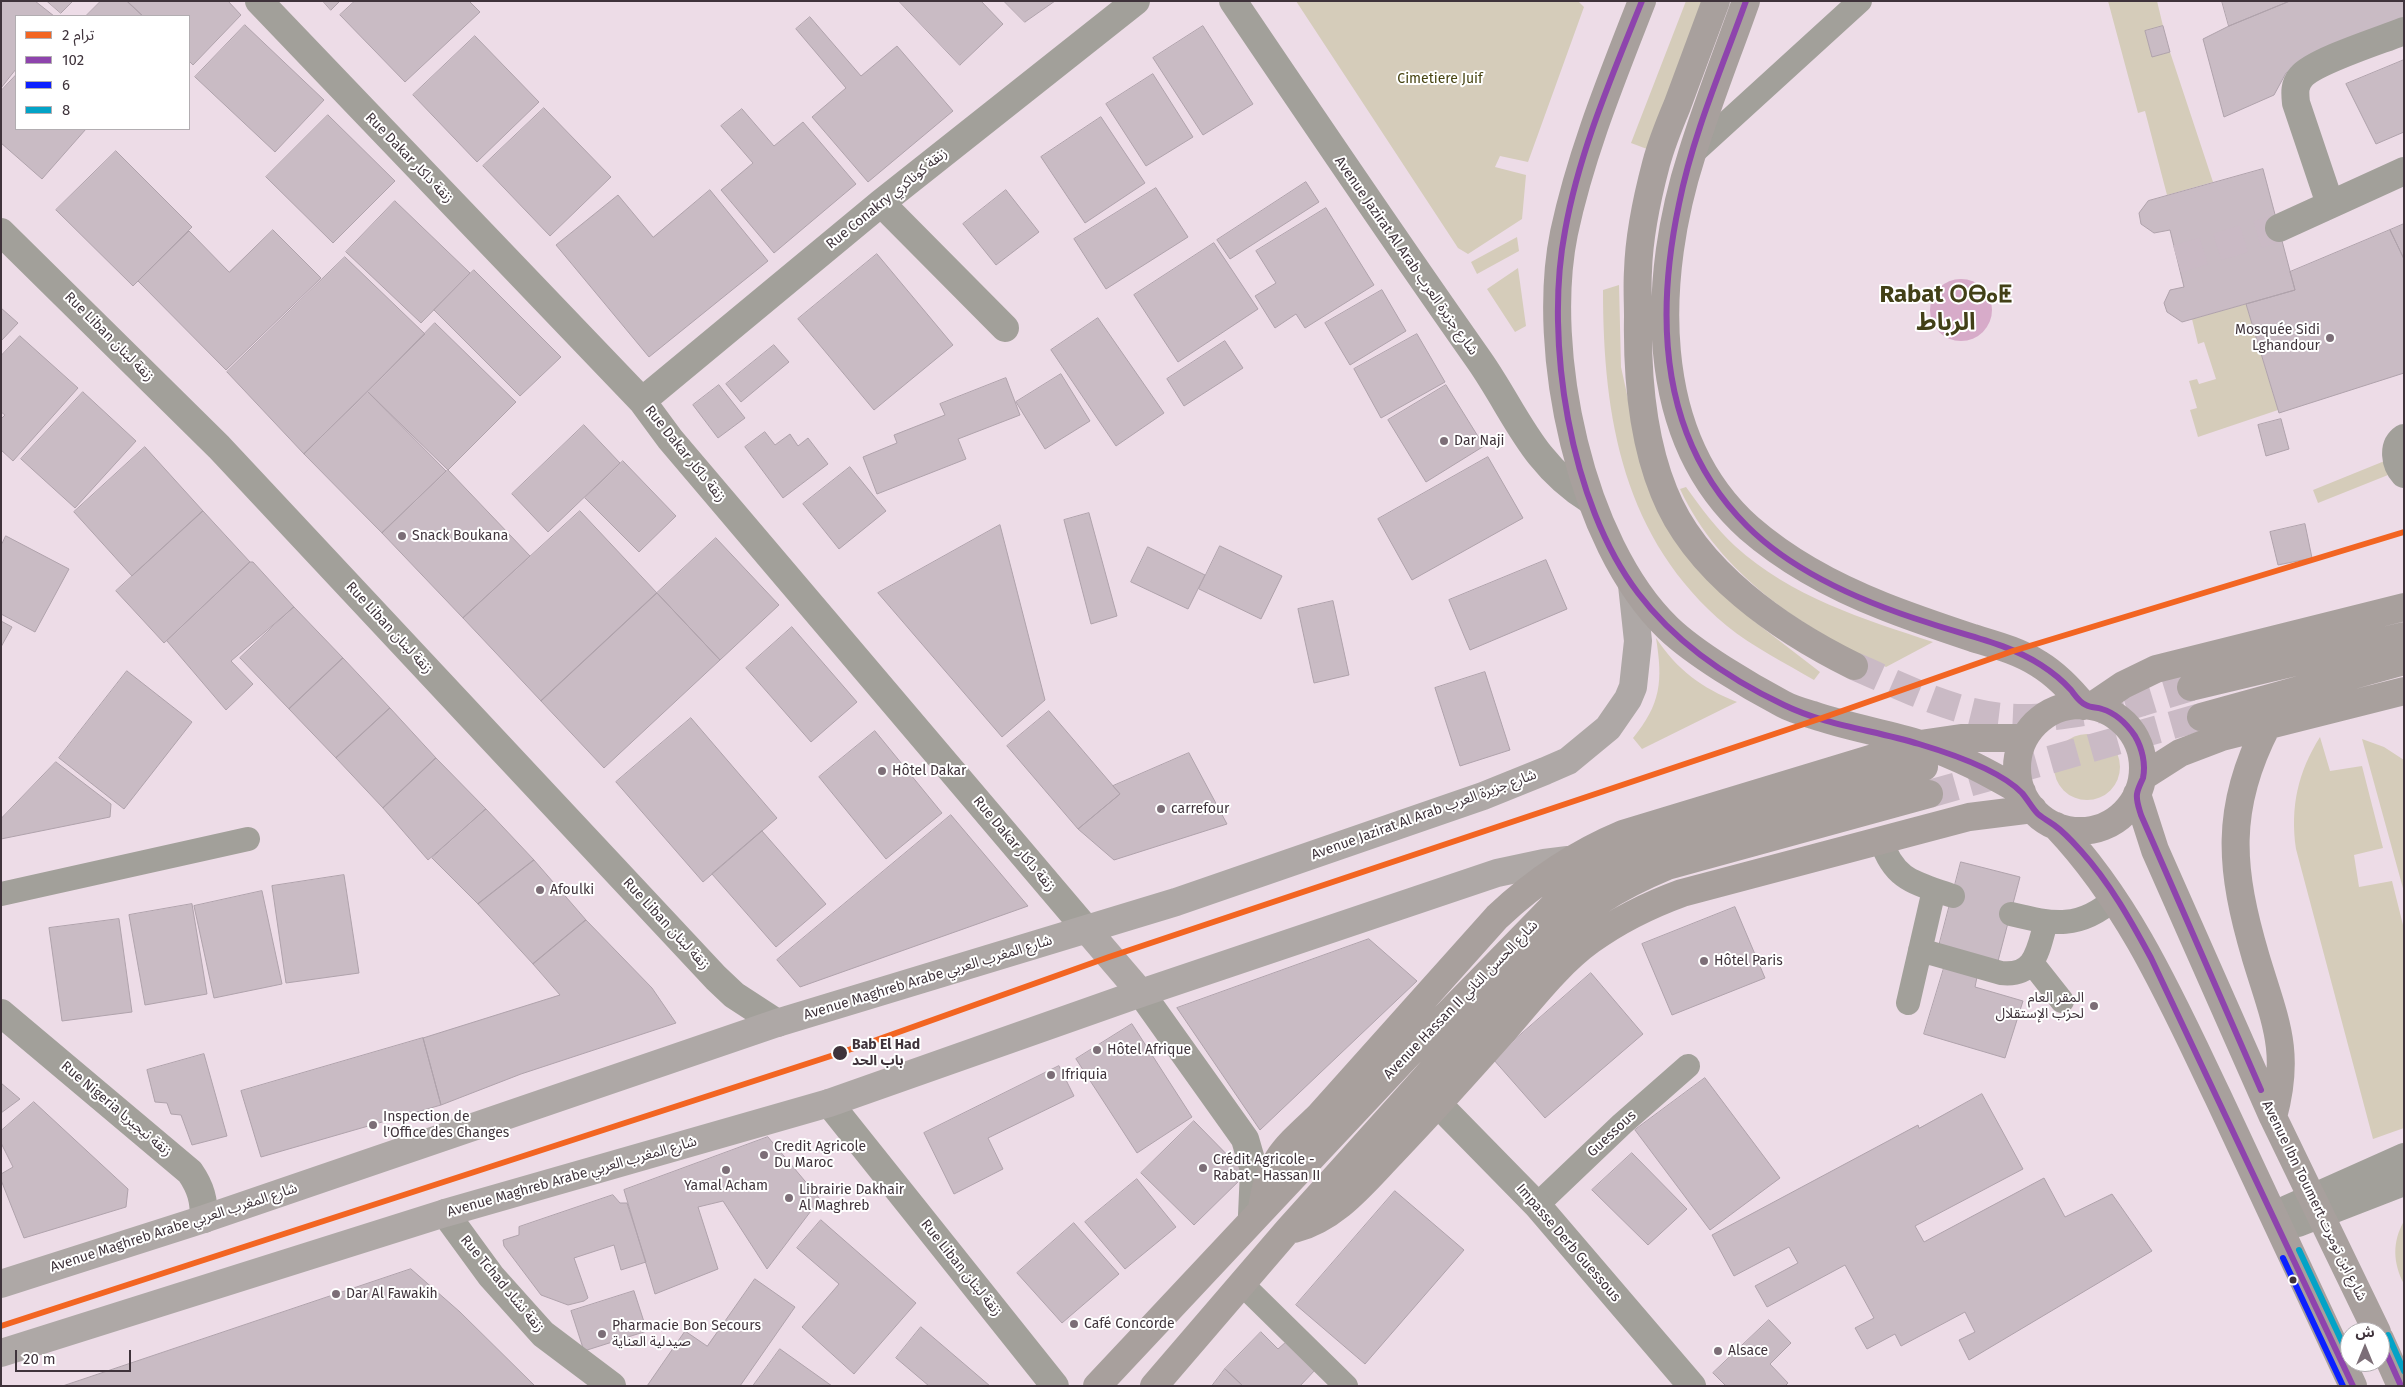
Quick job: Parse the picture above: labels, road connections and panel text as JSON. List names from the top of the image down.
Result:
{
  "streets": {
    "main road": [
      "Avenue Jazirat Al Arab شارع جزيرة العرب",
      "Avenue Maghreb Arabe شارع المغرب العربي",
      "Avenue Hassan II شارع الحسن الثاني",
      "Avenue Ibn Toumert شارع ابن تومرت"
    ],
    "street": [
      "Rue Dakar زنقة داكار",
      "Rue Conakry زنقة كوناكري",
      "Rue Liban زنقة لبنان",
      "Rue Nigeria زنقة نيجيريا",
      "Impasse Derb Guessous",
      "Rue Tchad زنقة نشاد"
    ],
    "lane": ["Guessous"]
  },
  "crossings": [
    ["Rue Dakar زنقة داكار", "Rue Conakry زنقة كوناكري"],
    ["Rue Dakar زنقة داكار", "Avenue Jazirat Al Arab شارع جزيرة العرب"],
    ["Rue Dakar زنقة داكار", "Avenue Maghreb Arabe شارع المغرب العربي"],
    ["Avenue Jazirat Al Arab شارع جزيرة العرب", "Avenue Maghreb Arabe شارع المغرب العربي"],
    ["Rue Liban زنقة لبنان", "Avenue Maghreb Arabe شارع المغرب العربي"],
    ["Avenue Maghreb Arabe شارع المغرب العربي", "Rue Nigeria زنقة نيجيريا"],
    ["Avenue Maghreb Arabe شارع المغرب العربي", "Rue Tchad زنقة نشاد"],
    ["Guessous", "Impasse Derb Guessous"]
  ],
  "districts": ["Rabat ⵔⴱⴰⵟ الرباط"],
  "parks": ["Cimetiere Juif"],
  "places": [
    "Mosquée Sidi Lghandour",
    "Dar Naji",
    "Snack Boukana",
    "Hôtel Dakar",
    "carrefour",
    "Afoulki",
    "Hôtel Paris",
    "المقر العام لحزب الإستقلال",
    "Hôtel Afrique",
    "Bab El Had باب الحد",
    "Ifriquia",
    "Inspection de l'Office des Changes",
    "Credit Agricole Du Maroc",
    "Crédit Agricole - Rabat - Hassan II",
    "Yamal Acham",
    "Librairie Dakhair Al Maghreb",
    "Dar Al Fawakih",
    "Café Concorde",
    "Pharmacie Bon Secours صيدلية العناية",
    "Alsace"
  ],
  "lines": [
    "transit line 102",
    "tram line 2",
    "transit line 8",
    "transit line 6"
  ],
  "legend": [
    "ترام 2",
    "102",
    "6",
    "8"
  ],
  "scale_bar": "20 m",
  "north": "top"
}
